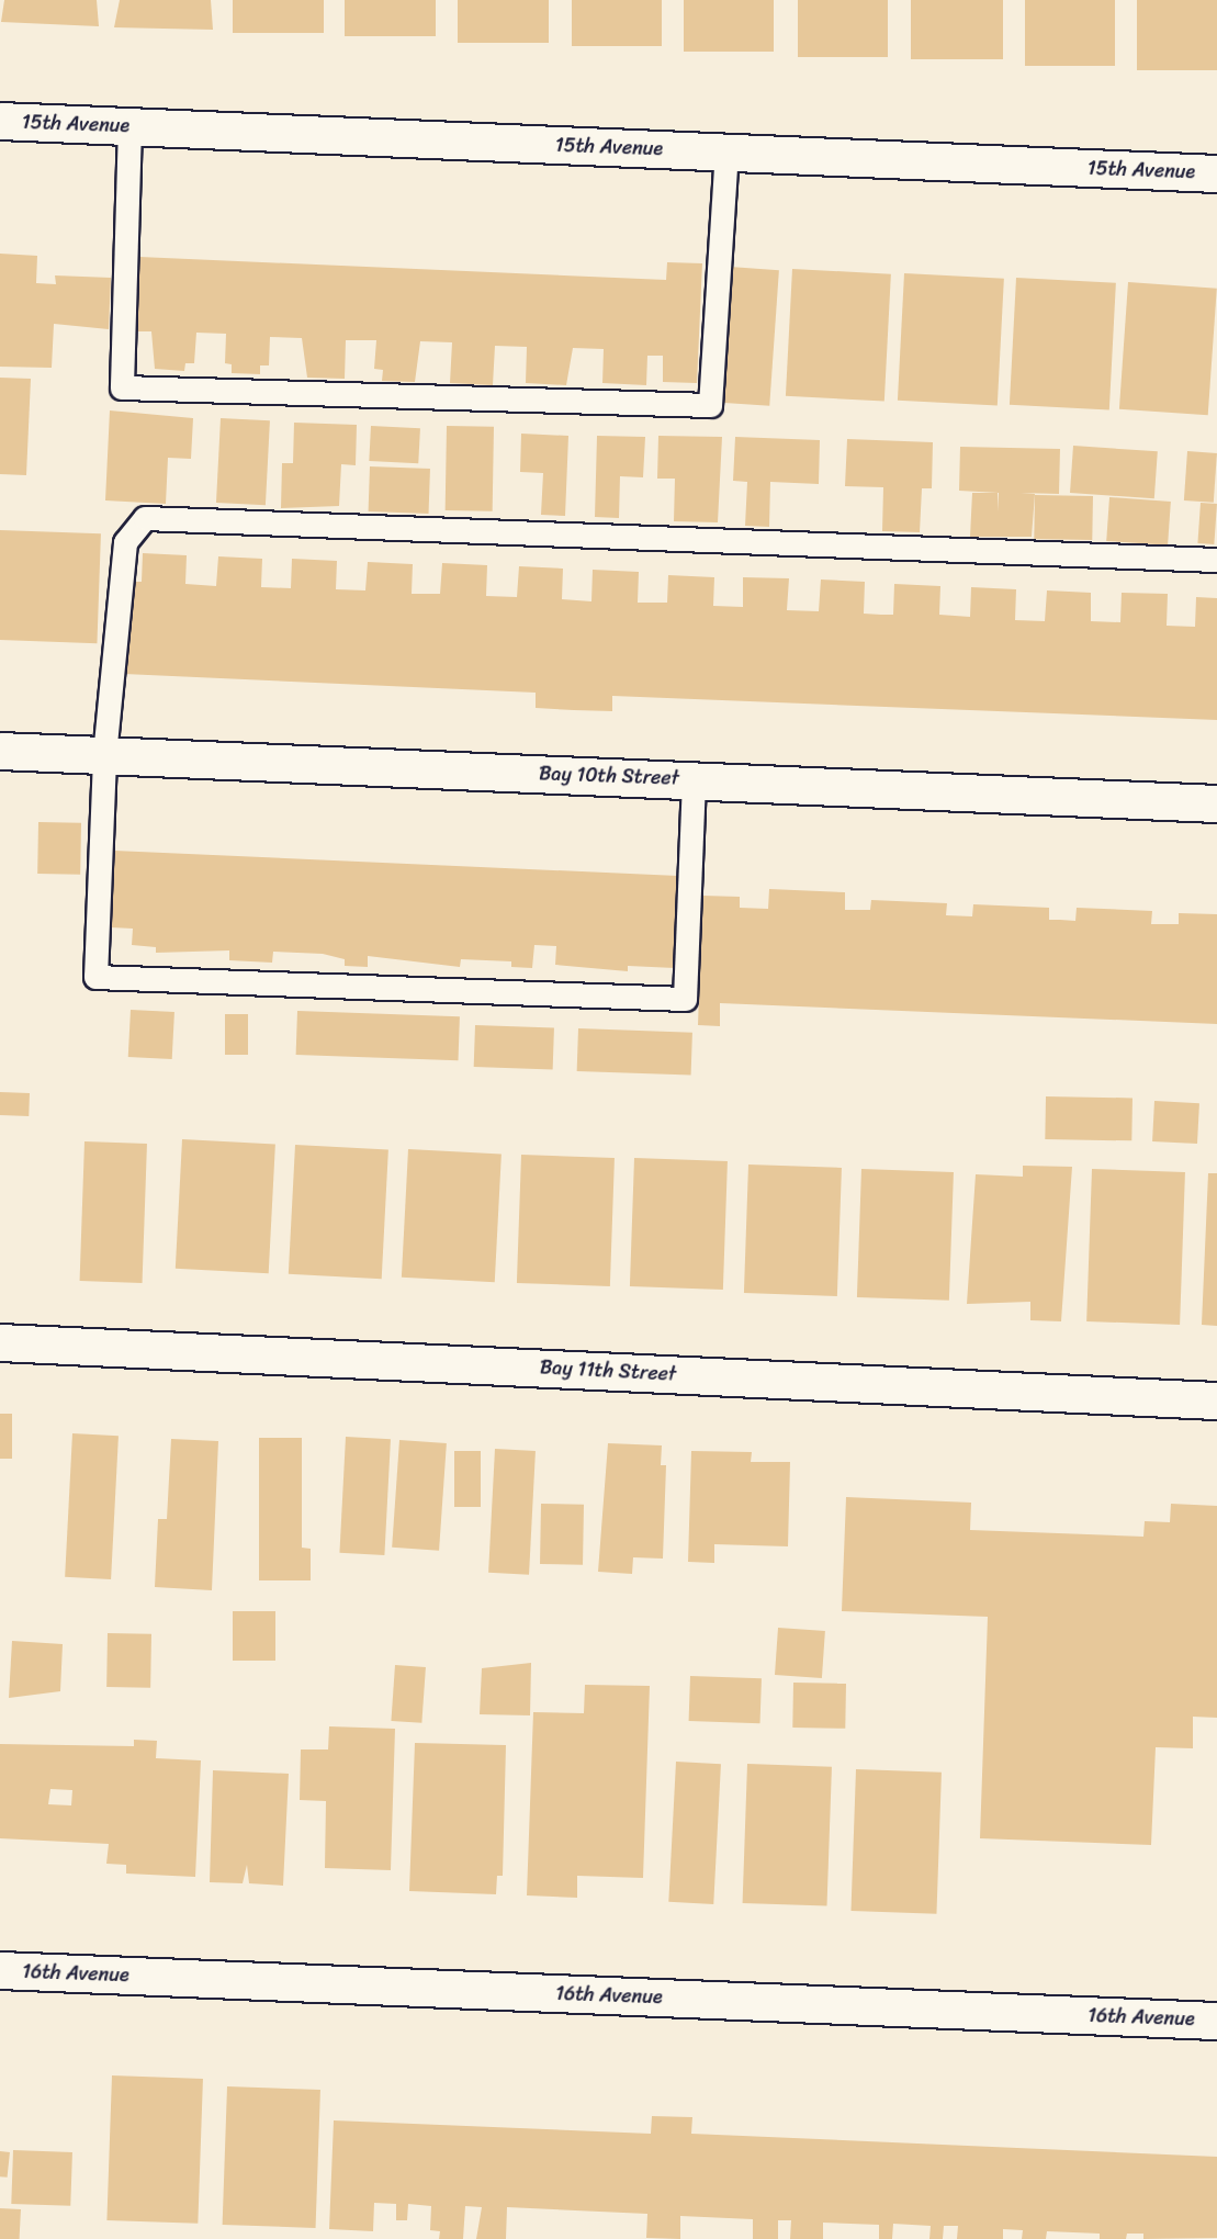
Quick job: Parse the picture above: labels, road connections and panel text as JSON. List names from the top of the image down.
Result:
{
  "streets": {
    "street": [
      "15th Avenue",
      "Bay 10th Street",
      "Bay 11th Street",
      "16th Avenue"
    ]
  }
}
